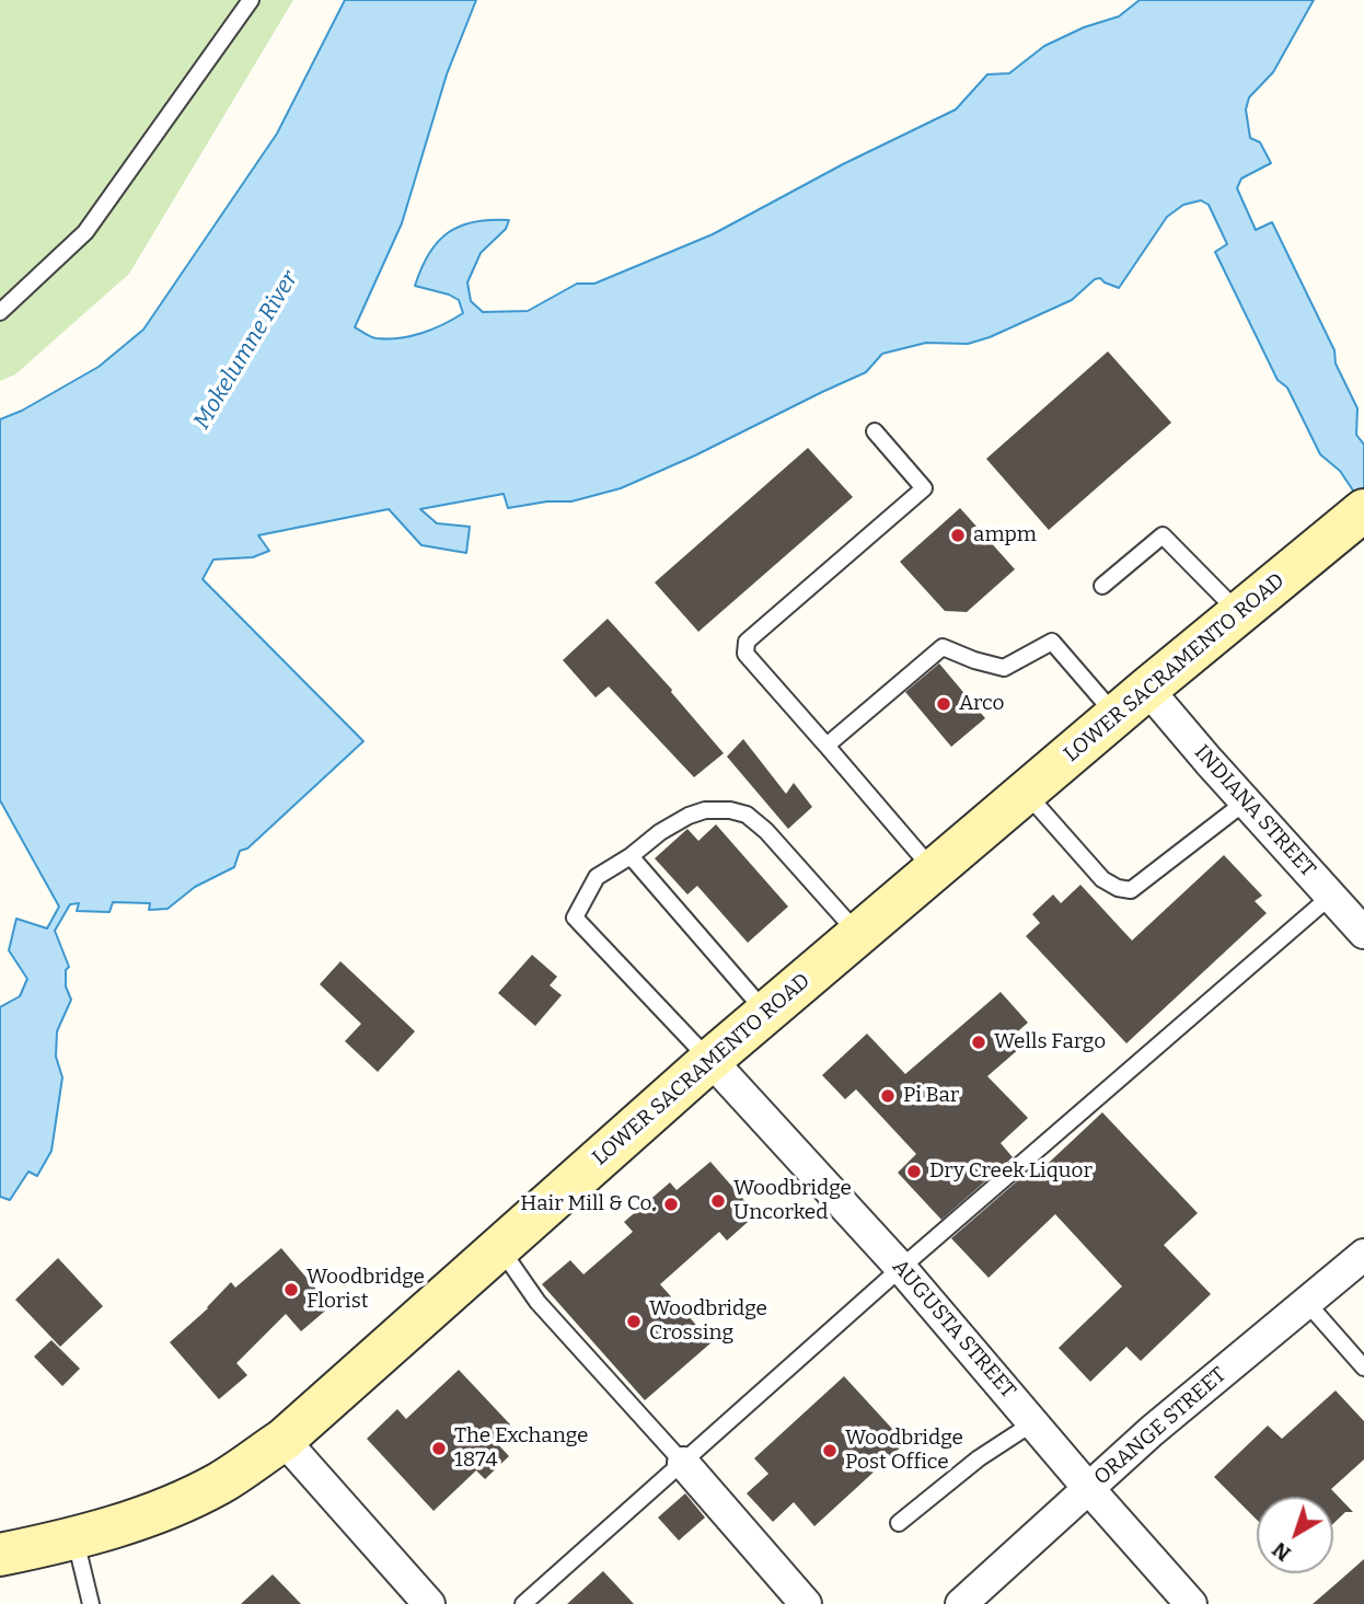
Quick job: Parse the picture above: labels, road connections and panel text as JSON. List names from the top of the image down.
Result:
{
  "streets": {
    "main road": ["LOWER SACRAMENTO ROAD"],
    "street": ["INDIANA STREET", "AUGUSTA STREET", "ORANGE STREET"]
  },
  "crossings": [
    ["LOWER SACRAMENTO ROAD", "INDIANA STREET"],
    ["LOWER SACRAMENTO ROAD", "AUGUSTA STREET"],
    ["AUGUSTA STREET", "ORANGE STREET"]
  ],
  "water": ["Mokelumne River"],
  "places": [
    "ampm",
    "Arco",
    "Wells Fargo",
    "Pi Bar",
    "Dry Creek Liquor",
    "Woodbridge Uncorked",
    "Hair Mill & Co.",
    "Woodbridge Florist",
    "Woodbridge Crossing",
    "The Exchange 1874",
    "Woodbridge Post Office"
  ],
  "north": "bottom left"
}
